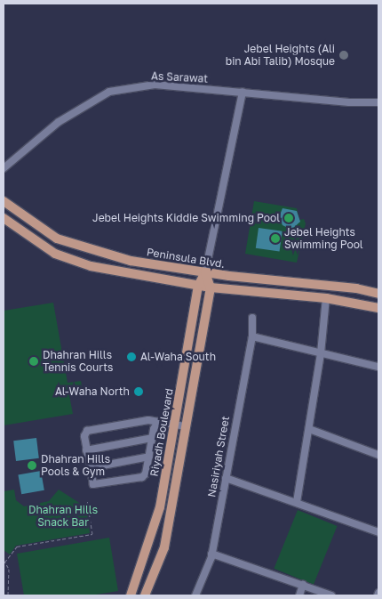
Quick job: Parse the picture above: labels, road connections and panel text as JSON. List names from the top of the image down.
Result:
{
  "streets": {
    "main road": ["Peninsula Blvd.", "Riyadh Boulevard"],
    "street": ["As Sarawat", "Nasiriyah Street"]
  },
  "crossings": [
    ["As Sarawat", "Riyadh Boulevard"],
    ["Peninsula Blvd.", "Riyadh Boulevard"]
  ],
  "parks": ["Dhahran Hills Snack Bar"],
  "places": [
    "Jebel Heights (Ali bin Abi Talib) Mosque",
    "Jebel Heights Kiddie Swimming Pool",
    "Jebel Heights Swimming Pool",
    "Al-Waha South",
    "Dhahran Hills Tennis Courts",
    "Al-Waha North",
    "Dhahran Hills Pools & Gym"
  ]
}
